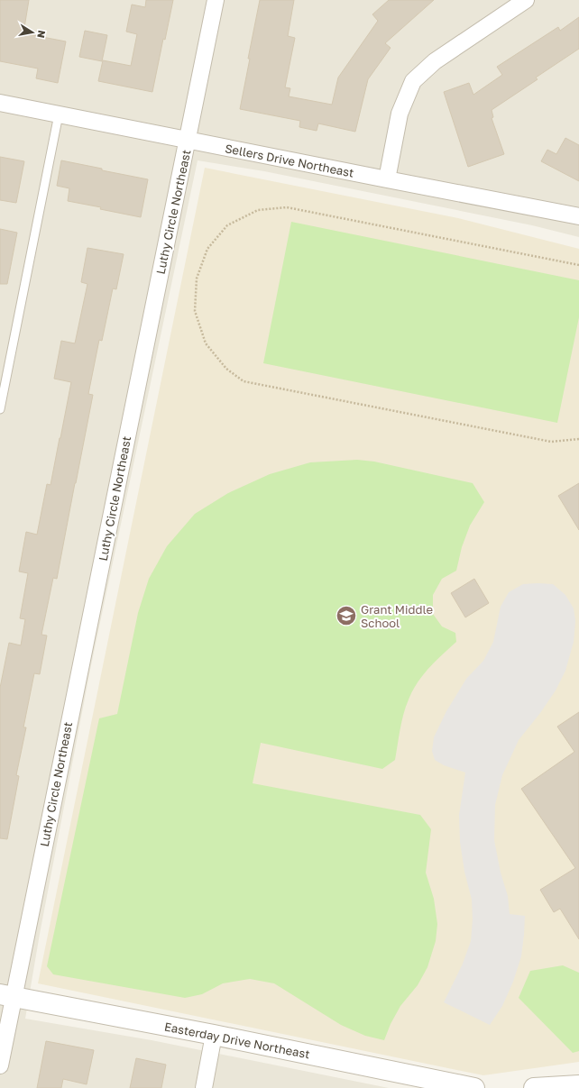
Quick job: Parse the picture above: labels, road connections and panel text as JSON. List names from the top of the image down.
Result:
{
  "streets": {
    "street": ["Sellers Drive Northeast", "Luthy Circle Northeast", "Easterday Drive Northeast"]
  },
  "crossings": [
    ["Sellers Drive Northeast", "Luthy Circle Northeast"],
    ["Luthy Circle Northeast", "Easterday Drive Northeast"]
  ],
  "places": {
    "school or university": ["Grant Middle School"]
  },
  "north": "right"
}
